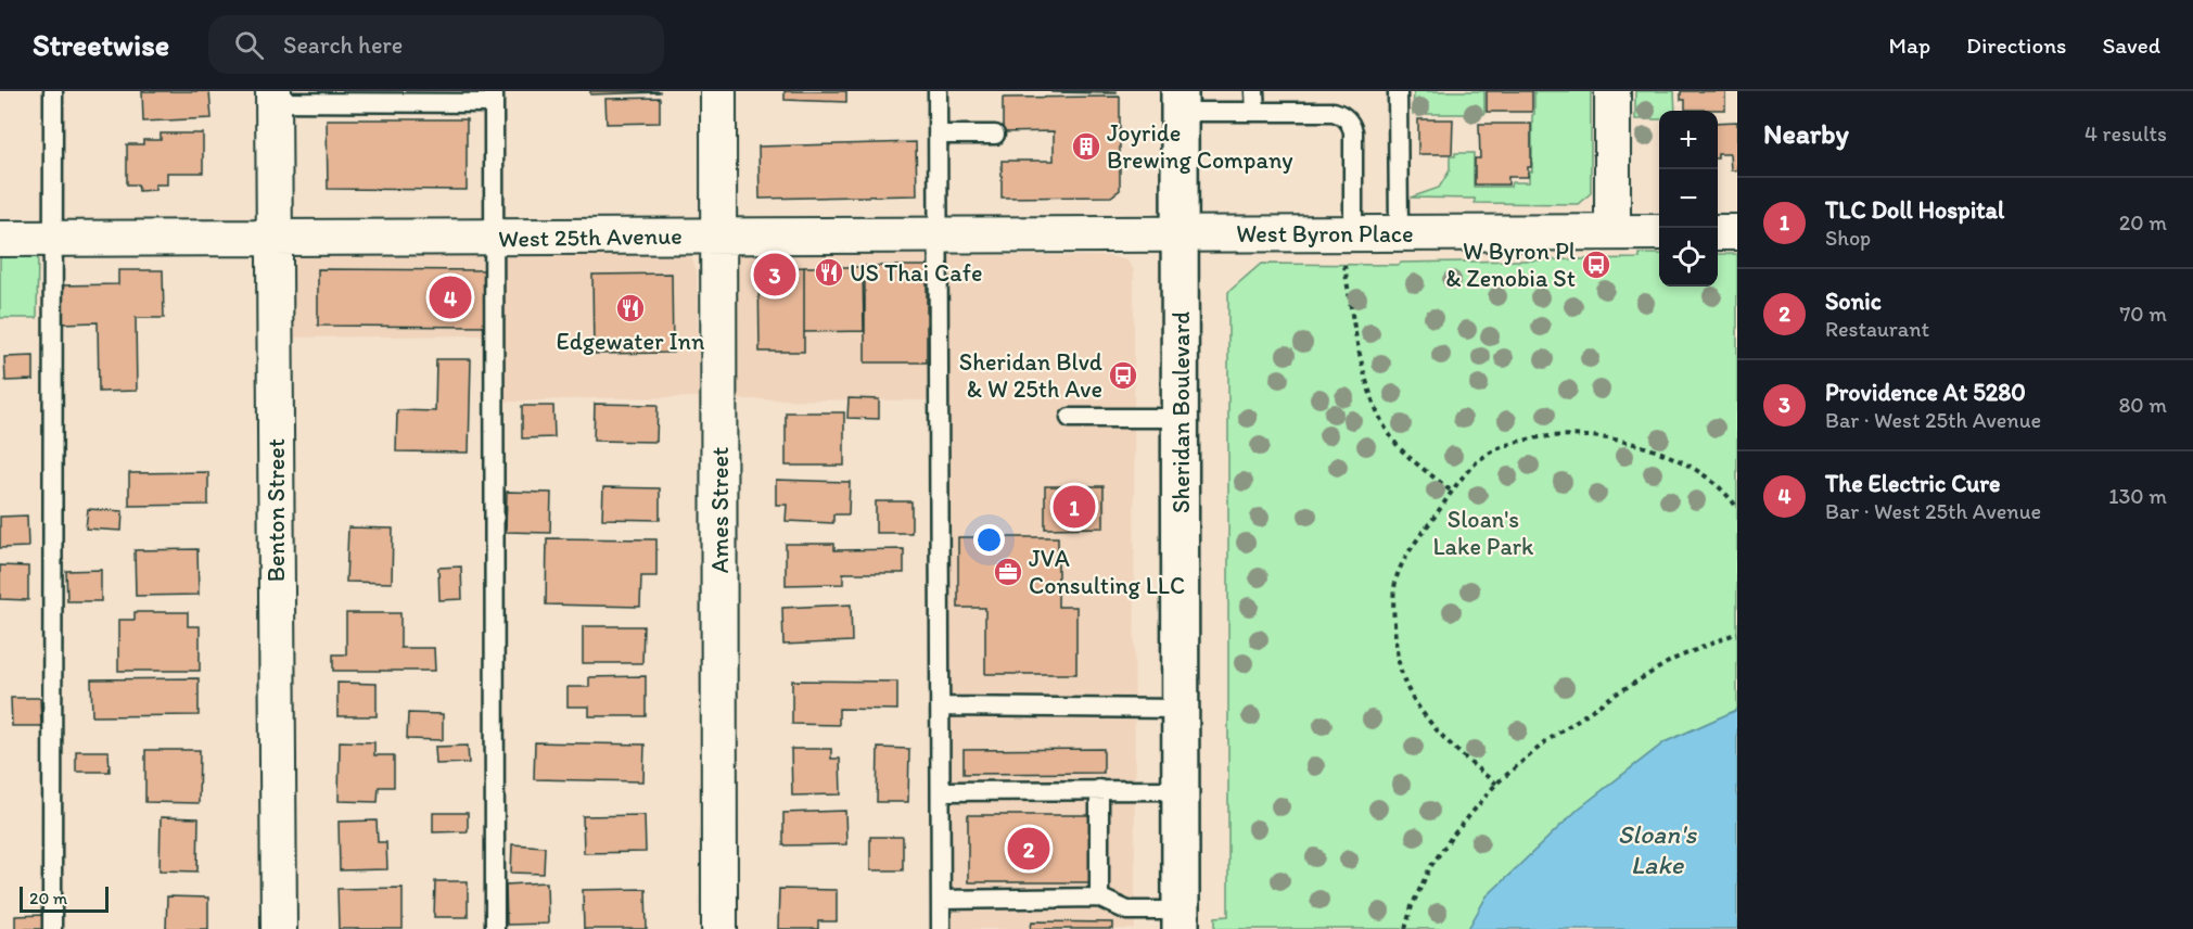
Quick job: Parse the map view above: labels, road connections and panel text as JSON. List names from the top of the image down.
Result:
{
  "streets": {
    "main road": ["Sheridan Boulevard"],
    "street": [
      "West Byron Place",
      "West 25th Avenue",
      "Benton Street",
      "Ames Street"
    ]
  },
  "crossings": [
    ["West Byron Place", "West 25th Avenue"],
    ["West Byron Place", "Sheridan Boulevard"],
    ["West 25th Avenue", "Sheridan Boulevard"],
    ["West 25th Avenue", "Benton Street"],
    ["West 25th Avenue", "Ames Street"]
  ],
  "water": ["Sloan's Lake"],
  "parks": ["Sloan's Lake Park"],
  "places": {
    "building": ["Joyride Brewing Company"],
    "bus stop": ["W Byron Pl & Zenobia St", "Sheridan Blvd & W 25th Ave"],
    "restaurant": ["US Thai Cafe", "Edgewater Inn"],
    "office": ["JVA Consulting LLC"]
  },
  "scale_bar": "20 m",
  "page": {
    "header": "Streetwise",
    "search": "Search here",
    "nav": ["Map", "Directions", "Saved"],
    "heading": ["Nearby", "4 results"],
    "map_buttons": ["+", "−"],
    "list": [
      {
        "mark": "1",
        "name": "TLC Doll Hospital",
        "note": "Shop",
        "value": "20 m"
      },
      {
        "mark": "2",
        "name": "Sonic",
        "note": "Restaurant",
        "value": "70 m"
      },
      {
        "mark": "3",
        "name": "Providence At 5280",
        "note": "Bar · West 25th Avenue",
        "value": "80 m"
      },
      {
        "mark": "4",
        "name": "The Electric Cure",
        "note": "Bar · West 25th Avenue",
        "value": "130 m"
      }
    ],
    "pins": [
      "3",
      "4",
      "1",
      "2"
    ],
    "scale": "20 m"
  }
}
